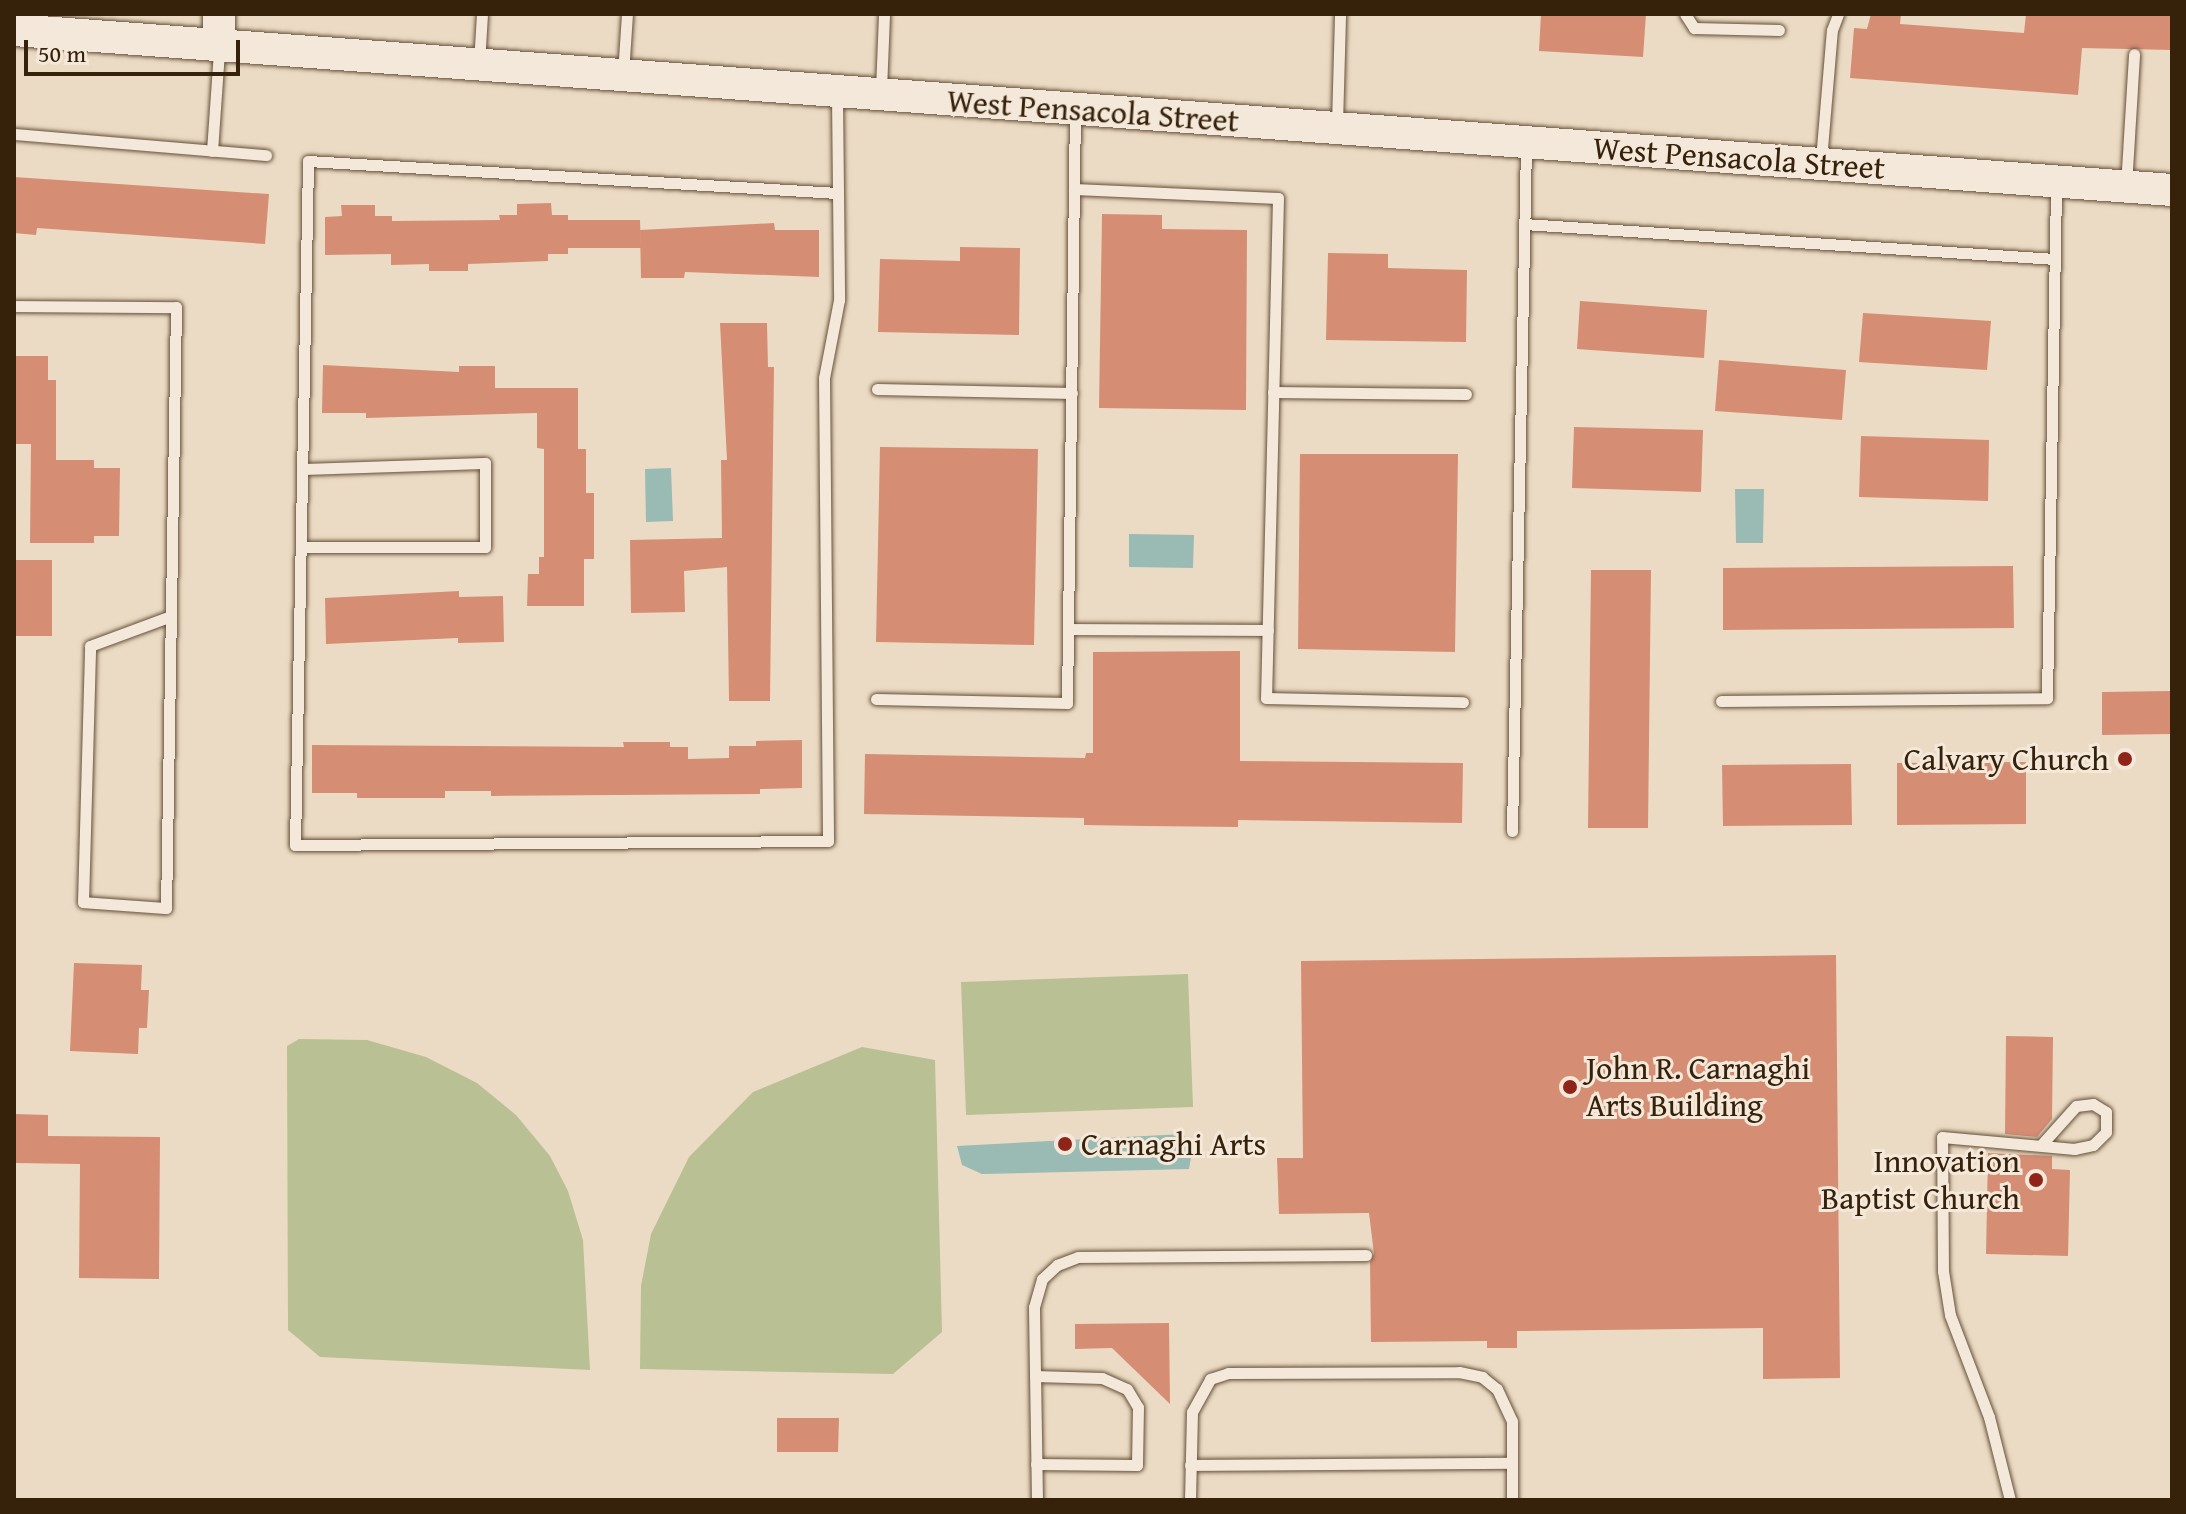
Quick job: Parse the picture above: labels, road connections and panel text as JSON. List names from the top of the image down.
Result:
{
  "streets": {
    "main road": ["West Pensacola Street"]
  },
  "places": [
    "Calvary Church",
    "John R. Carnaghi Arts Building",
    "Carnaghi Arts",
    "Innovation Baptist Church"
  ],
  "scale_bar": "50 m"
}
